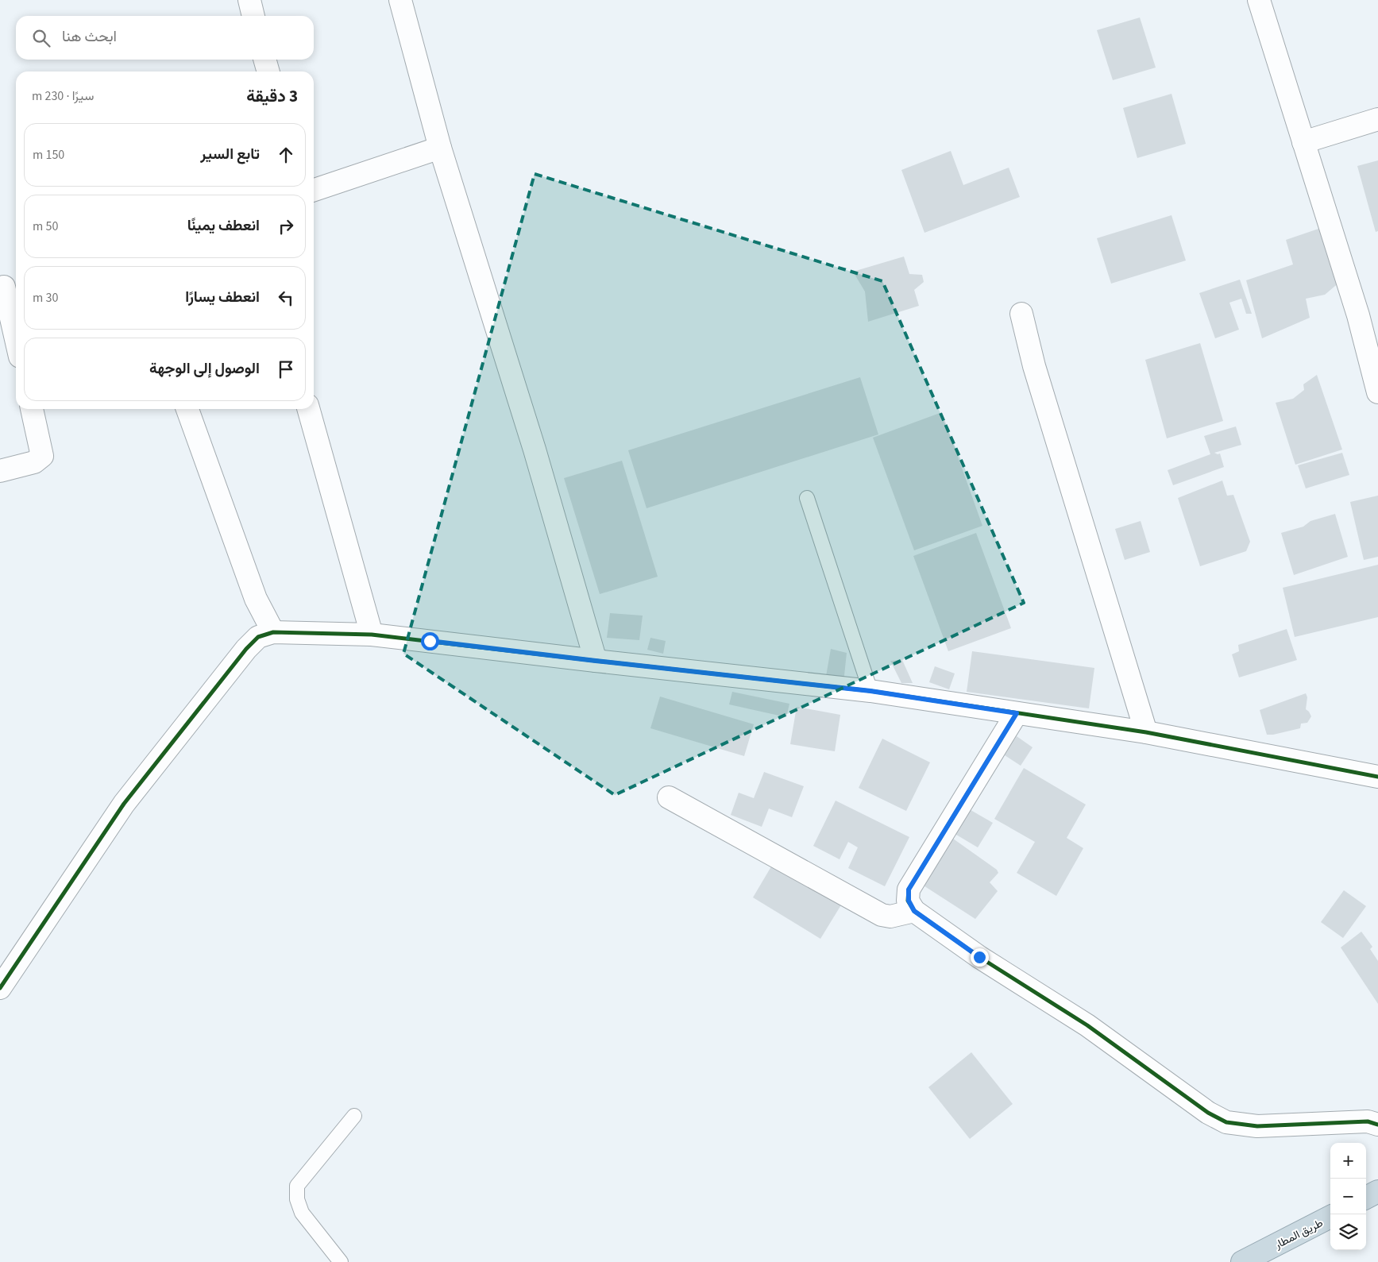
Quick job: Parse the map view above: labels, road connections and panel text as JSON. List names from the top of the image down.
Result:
{
  "streets": {
    "highway": ["طريق المطار"]
  },
  "page": {
    "search": "ابحث هنا",
    "heading": ["3 دقيقة", "سيرًا · 230 m"],
    "list": [
      ["تابع السير", "150 m"],
      ["انعطف يمينًا", "50 m"],
      ["انعطف يسارًا", "30 m"],
      "الوصول إلى الوجهة"
    ],
    "map_buttons": ["+", "−"]
  }
}
